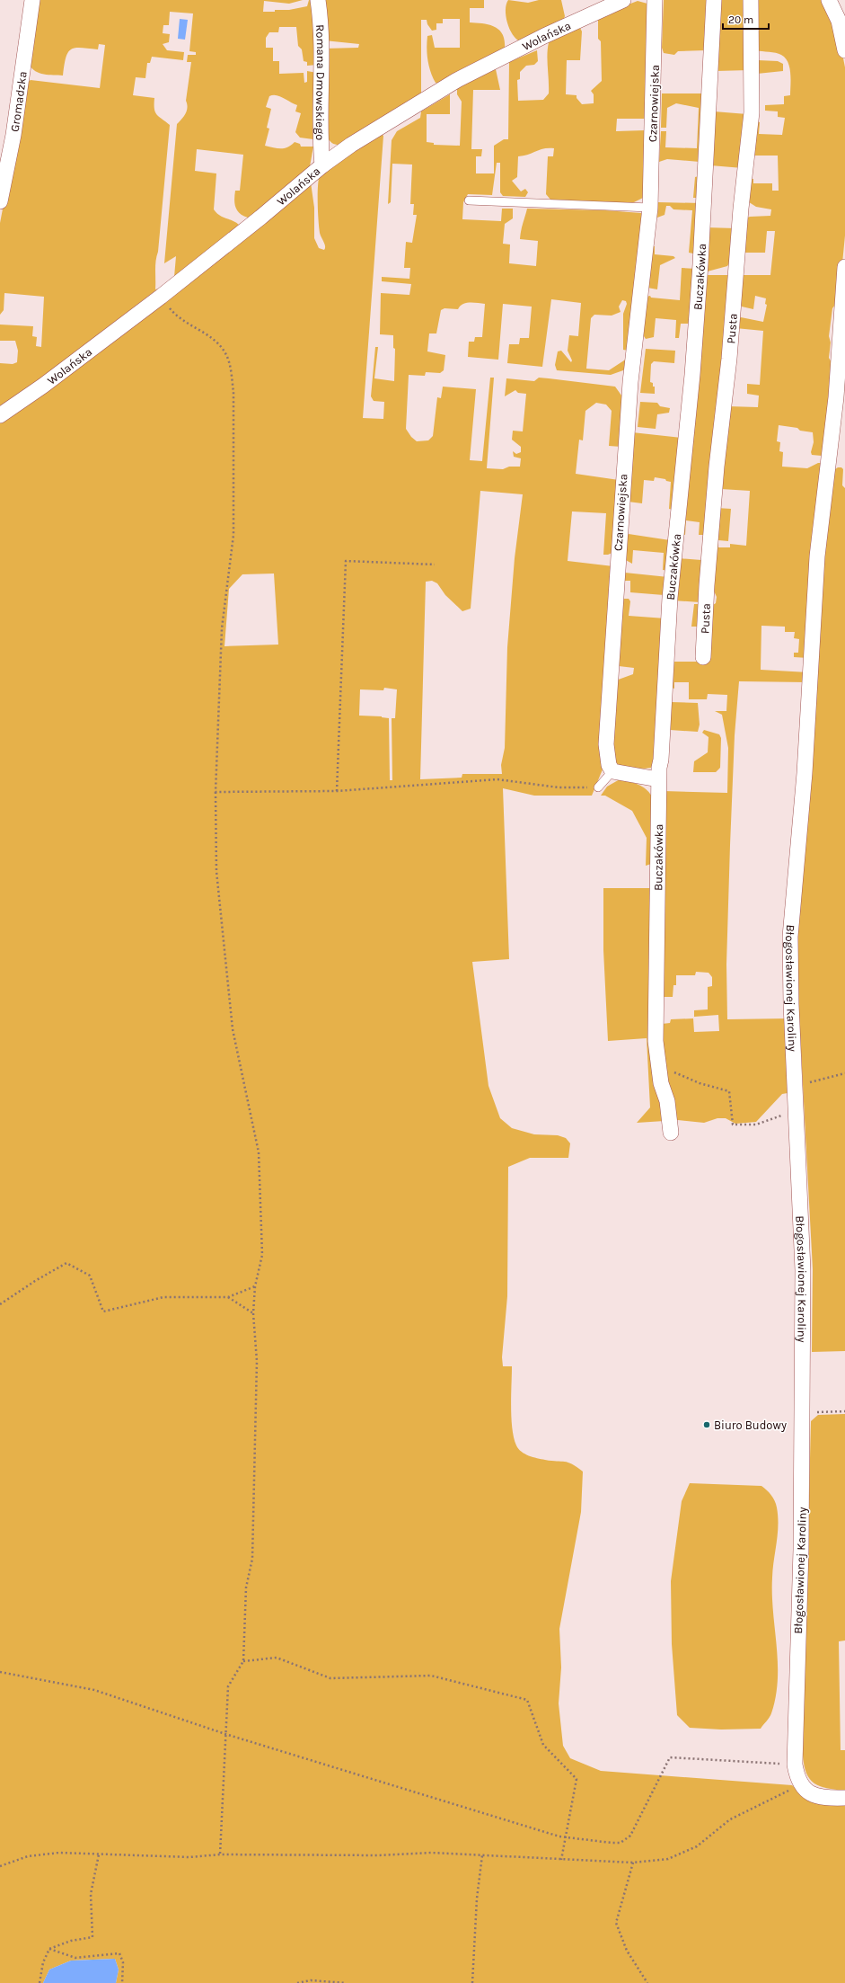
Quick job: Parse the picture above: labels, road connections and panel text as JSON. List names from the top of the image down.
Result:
{
  "streets": {
    "street": [
      "Wolańska",
      "Romana Dmowskiego",
      "Gromadzka",
      "Czarnowiejska",
      "Buczakówka",
      "Pusta",
      "Błogosławionej Karoliny"
    ]
  },
  "crossings": [
    ["Wolańska", "Romana Dmowskiego"]
  ],
  "places": ["Biuro Budowy"],
  "scale_bar": "20 m"
}
